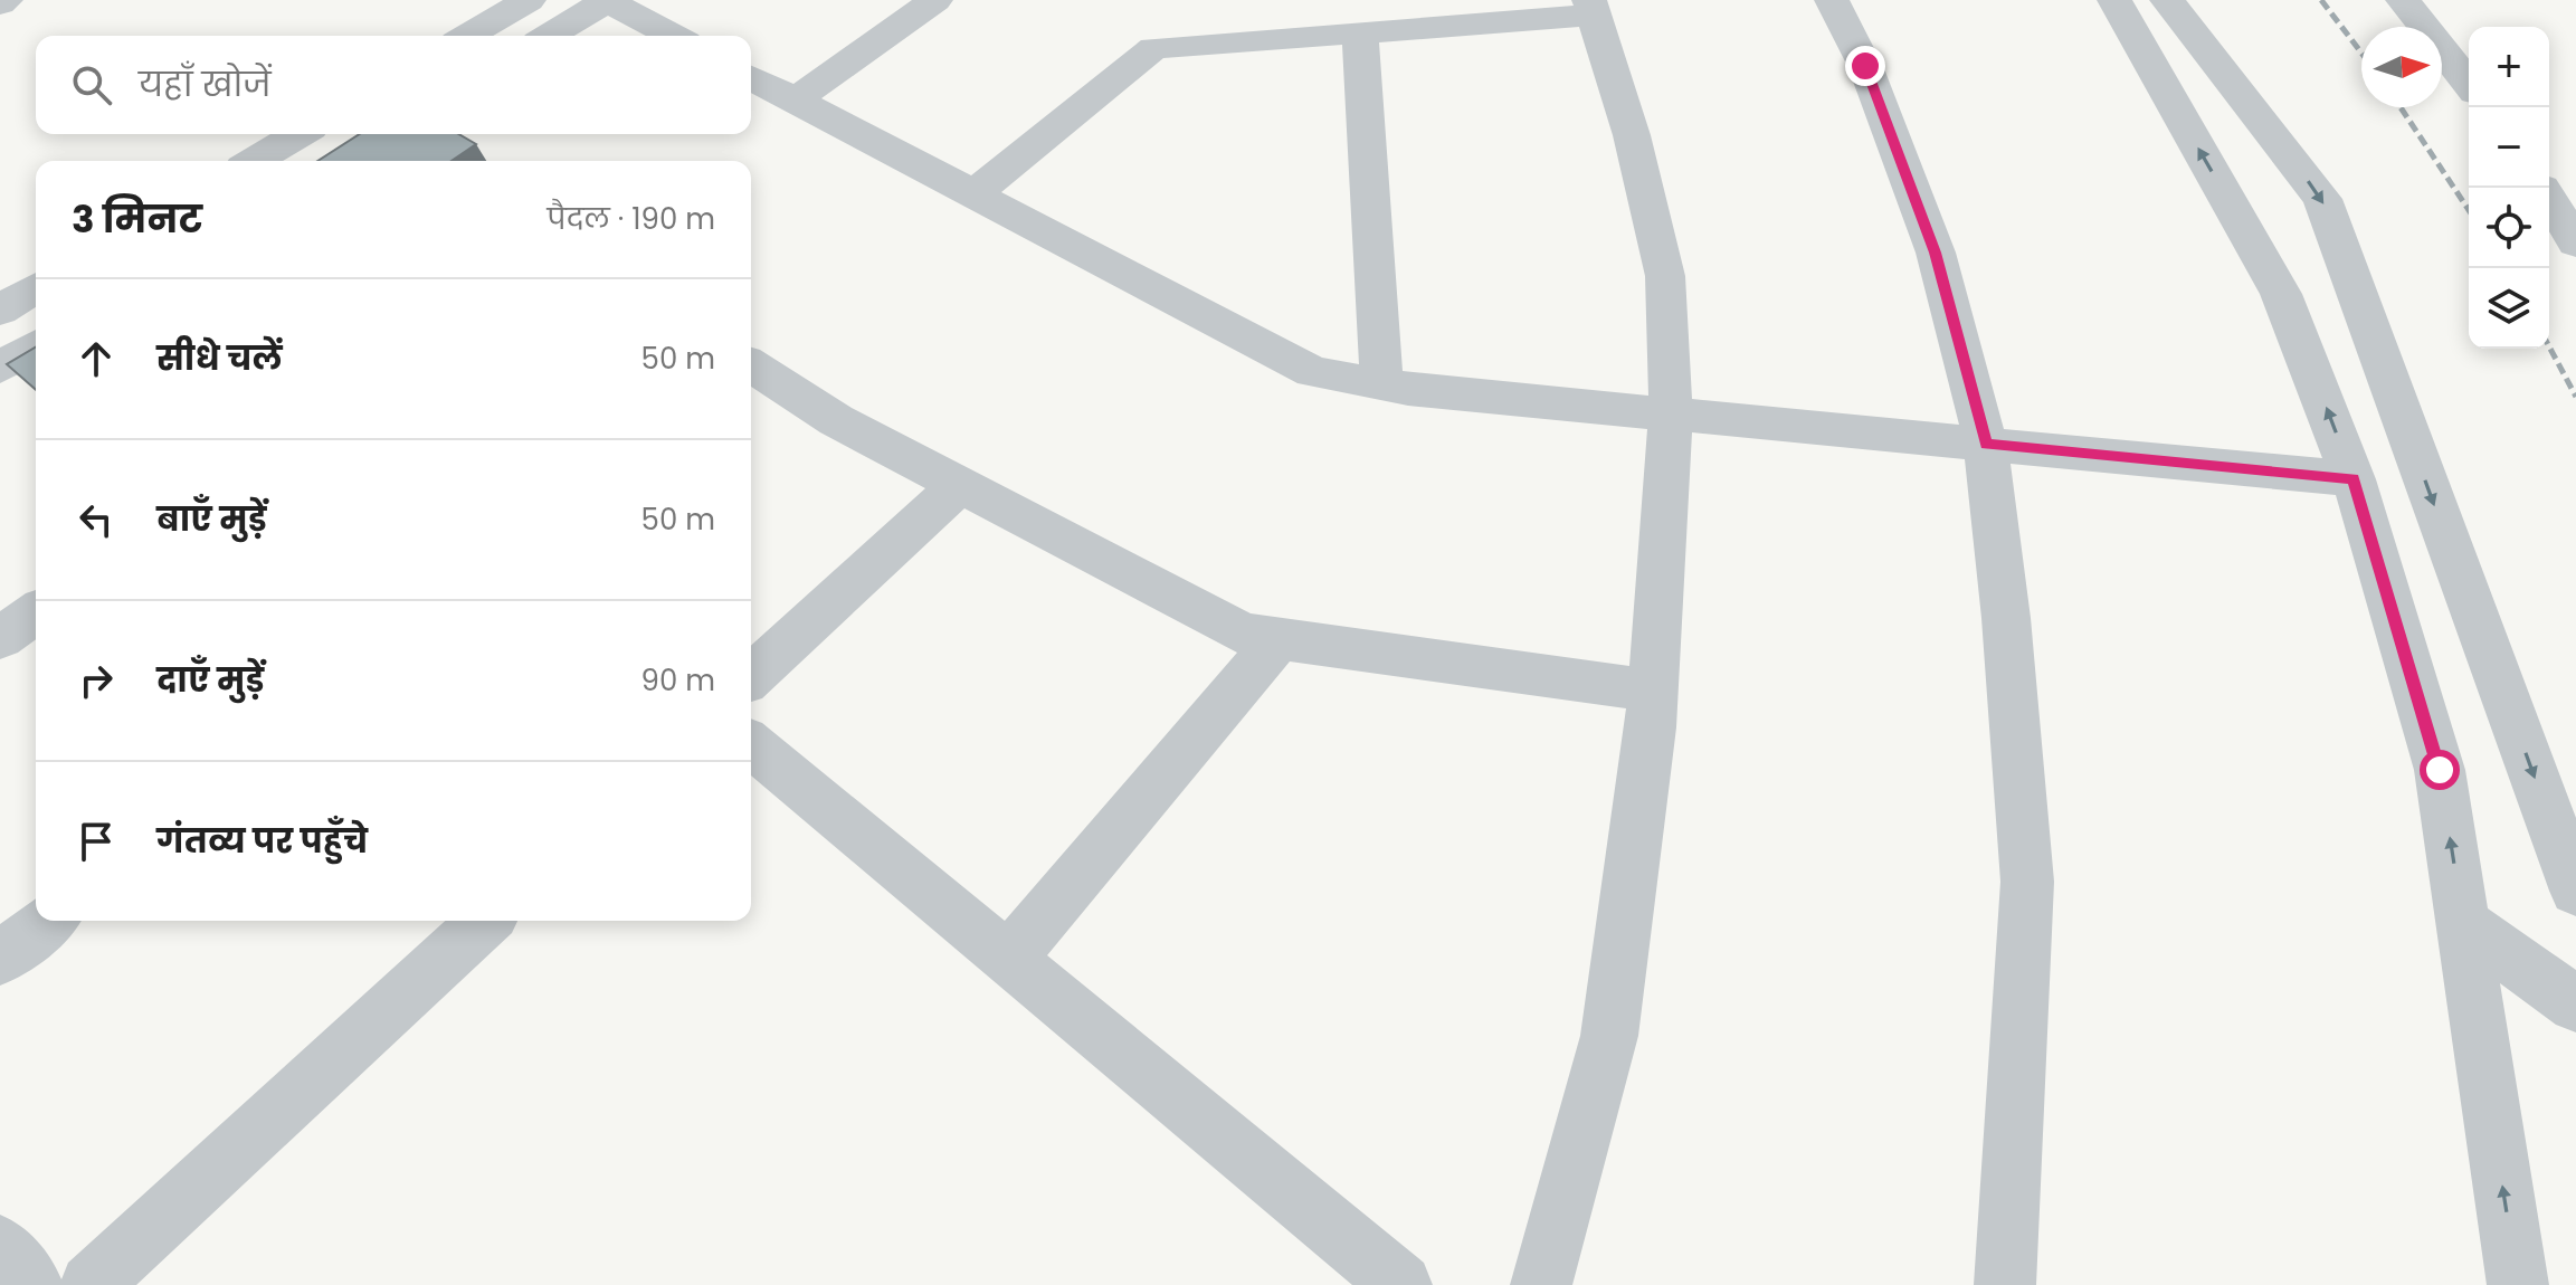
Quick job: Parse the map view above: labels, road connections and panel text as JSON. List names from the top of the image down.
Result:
{
  "north": "right",
  "page": {
    "map_buttons": ["+", "−"],
    "search": "यहाँ खोजें",
    "heading": ["3 मिनट", "पैदल · 190 m"],
    "list": [
      ["सीधे चलें", "50 m"],
      ["बाएँ मुड़ें", "50 m"],
      ["दाएँ मुड़ें", "90 m"],
      "गंतव्य पर पहुँचे"
    ]
  }
}
